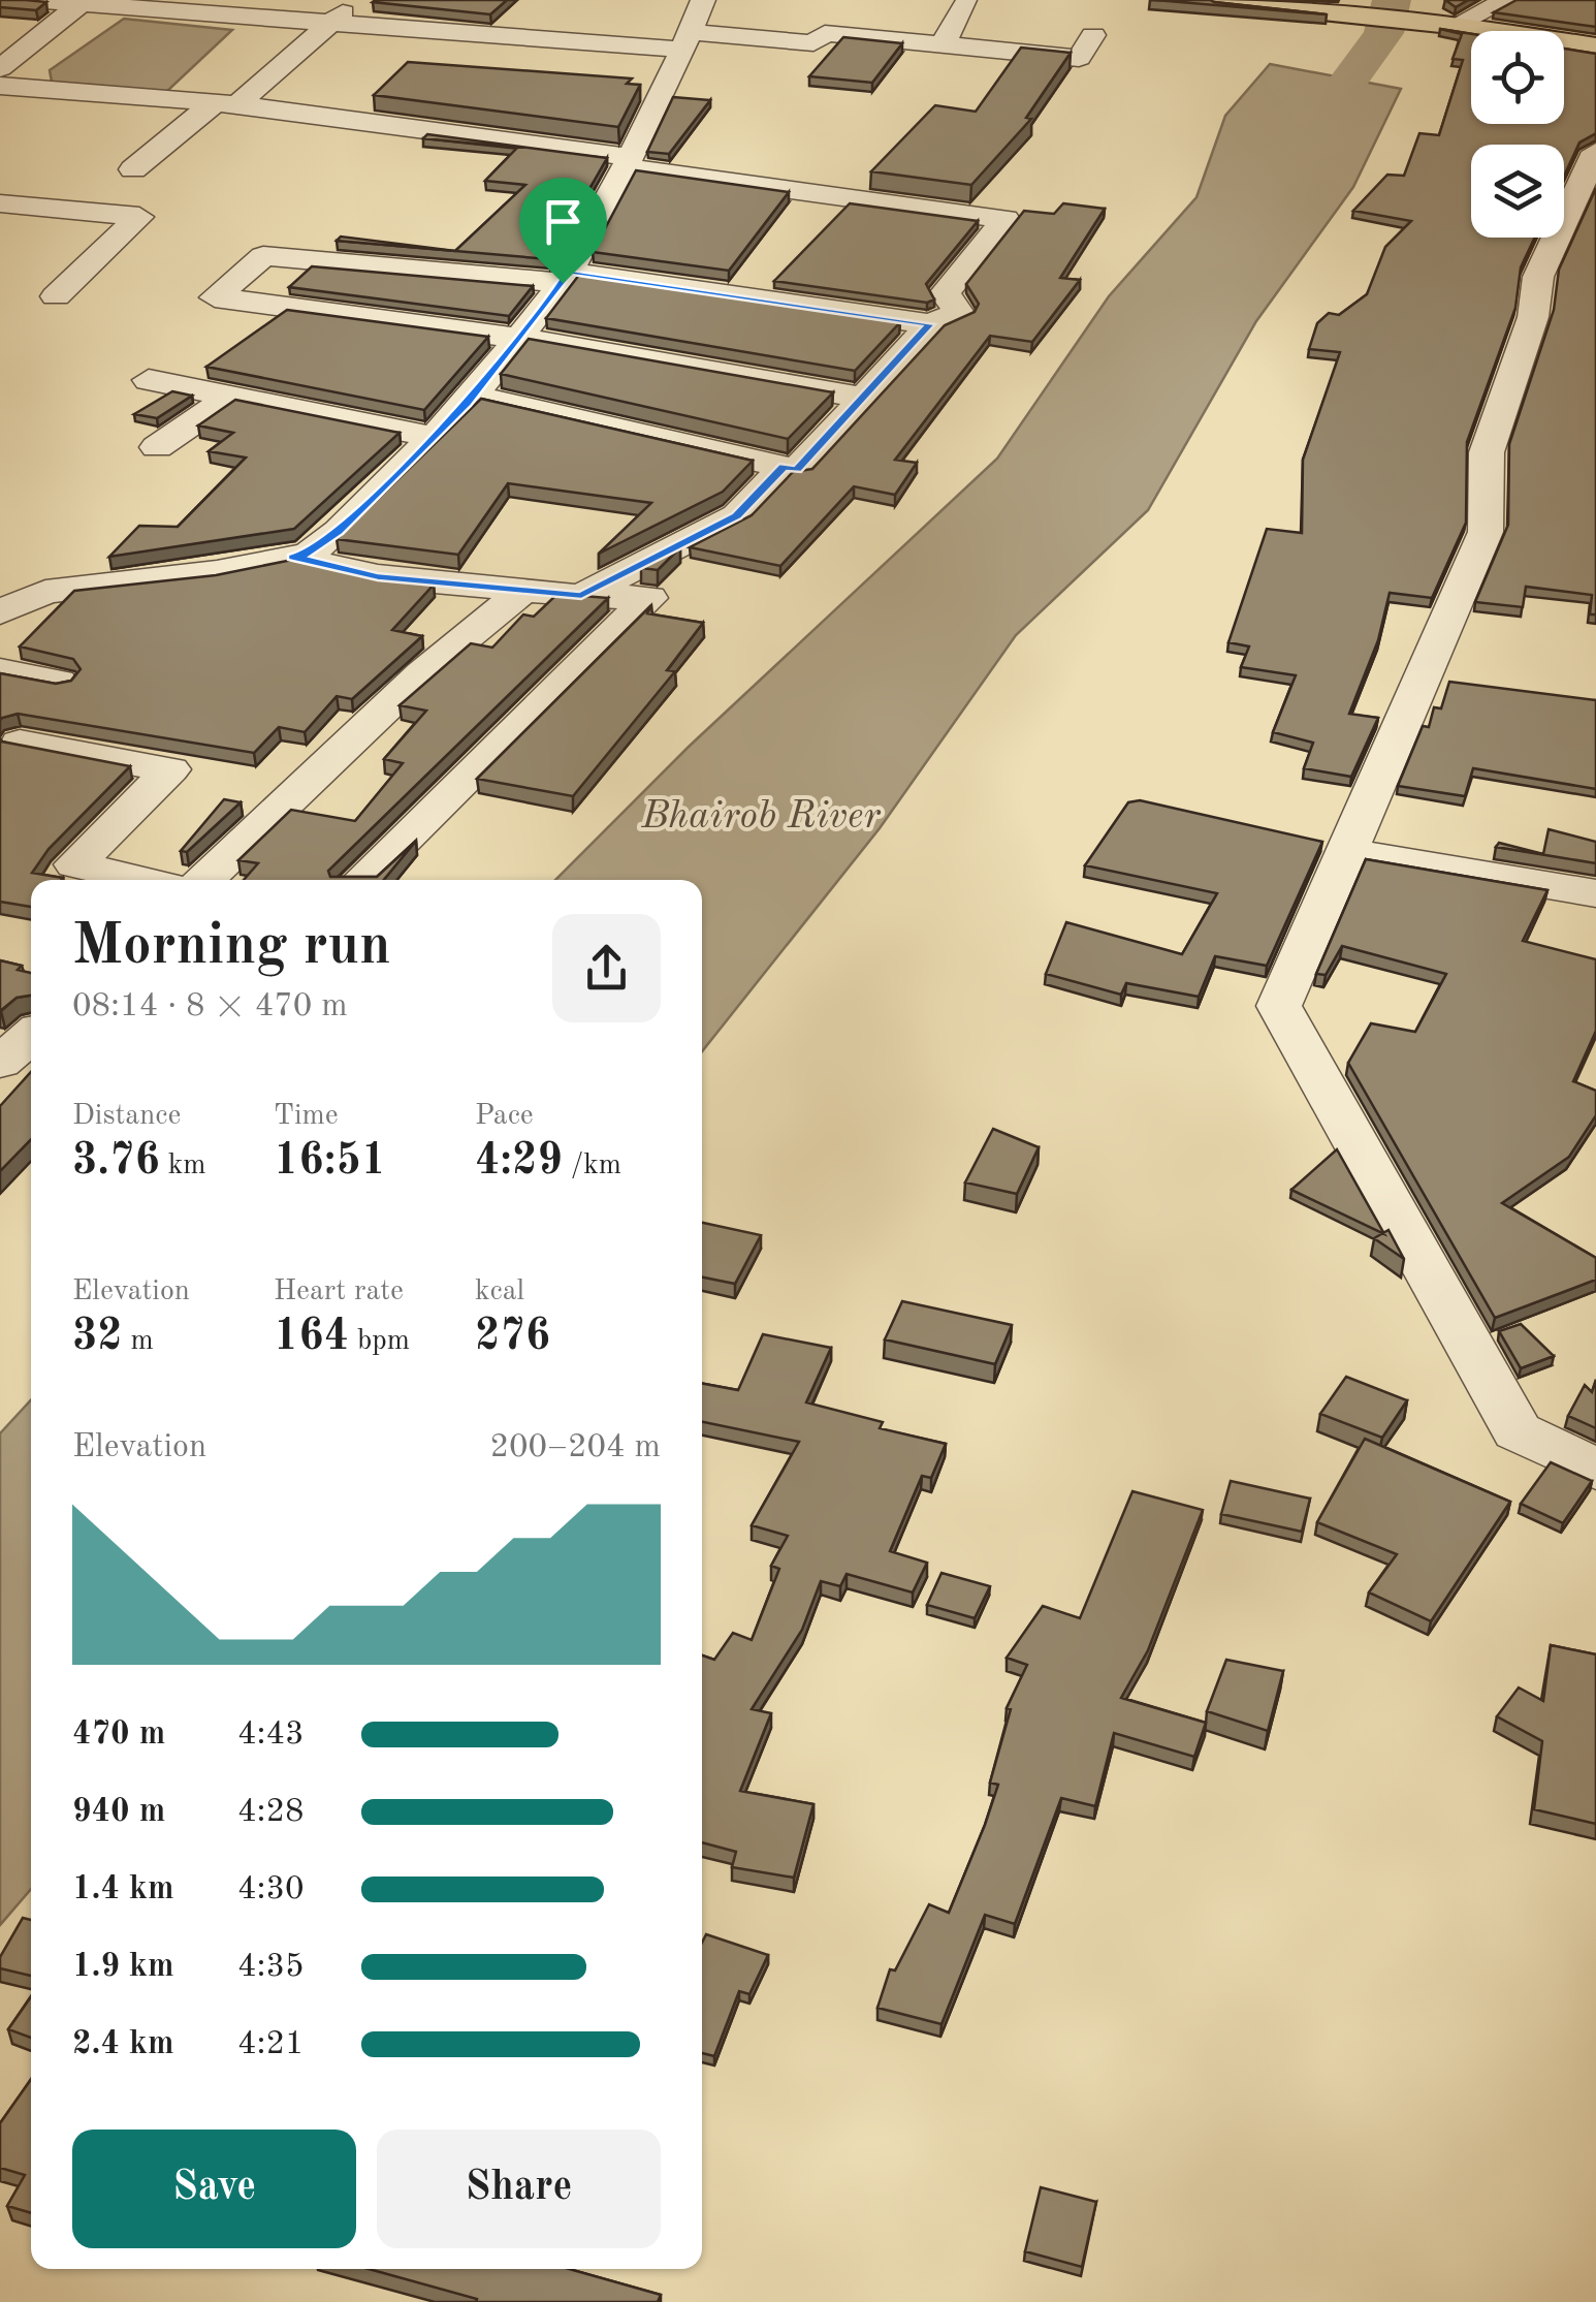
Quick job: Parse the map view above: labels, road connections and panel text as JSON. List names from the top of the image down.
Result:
{
  "water": ["Bhairob River"],
  "page": {
    "heading": ["Morning run", "08:14 · 8 × 470 m"],
    "stats": [
      ["Distance", "3.76 km"],
      ["Time", "16:51"],
      ["Pace", "4:29 /km"],
      ["Elevation", "32 m"],
      ["Heart rate", "164 bpm"],
      ["kcal", "276"]
    ],
    "chart": ["Elevation", "200–204 m"],
    "list": [
      {
        "name": "470 m",
        "note": "4:43"
      },
      {
        "name": "940 m",
        "note": "4:28"
      },
      {
        "name": "1.4 km",
        "note": "4:30"
      },
      {
        "name": "1.9 km",
        "note": "4:35"
      },
      {
        "name": "2.4 km",
        "note": "4:21"
      }
    ],
    "buttons": ["Save", "Share"]
  }
}
